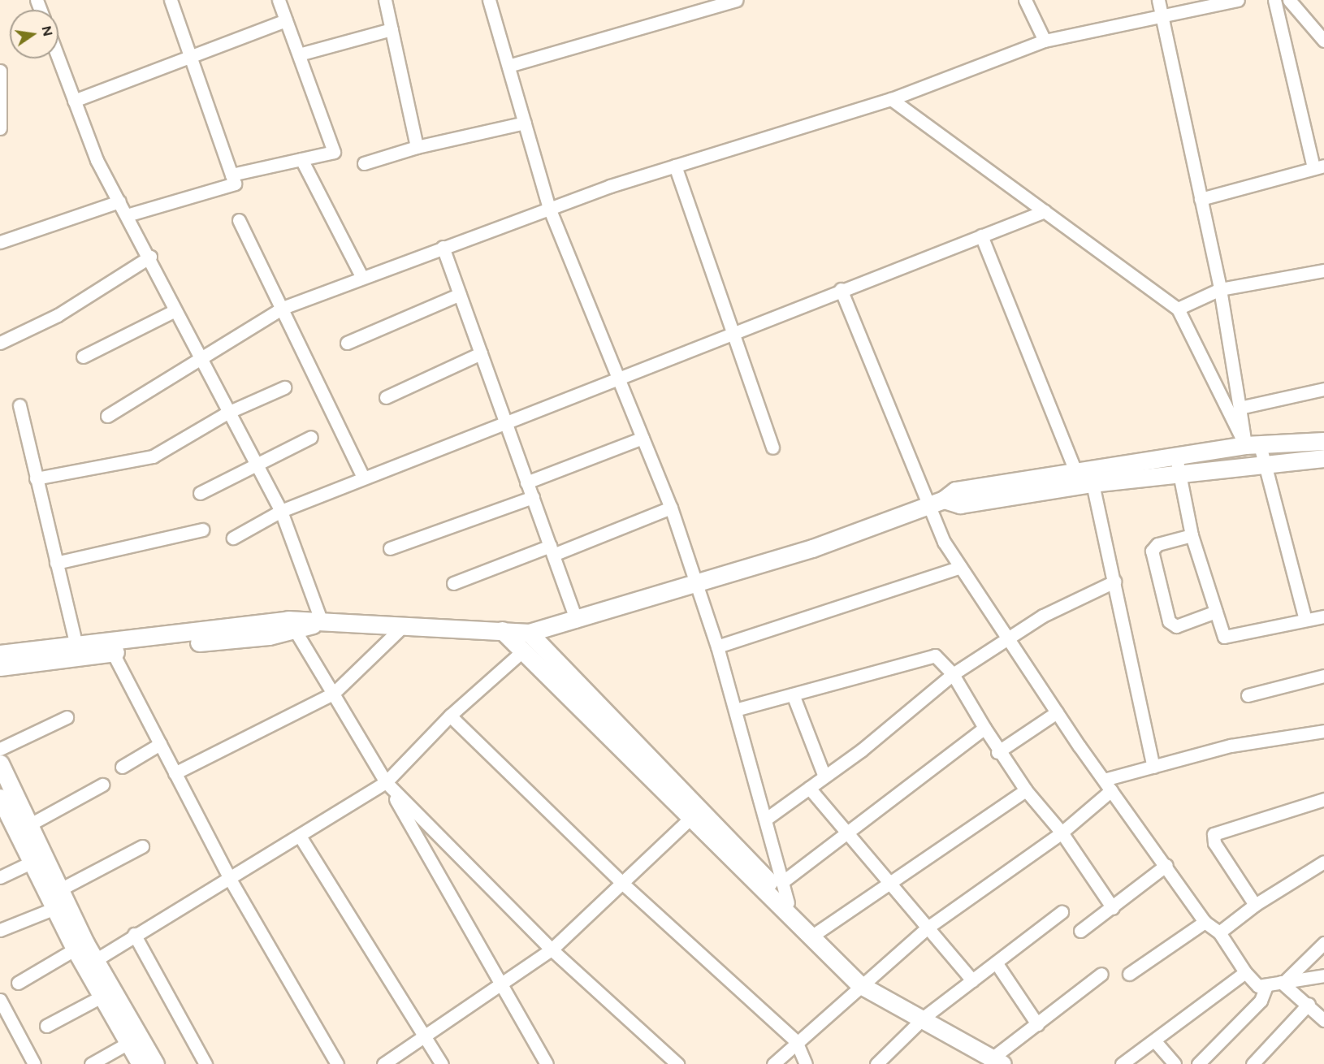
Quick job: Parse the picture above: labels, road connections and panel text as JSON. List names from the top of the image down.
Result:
{
  "north": "right"
}
